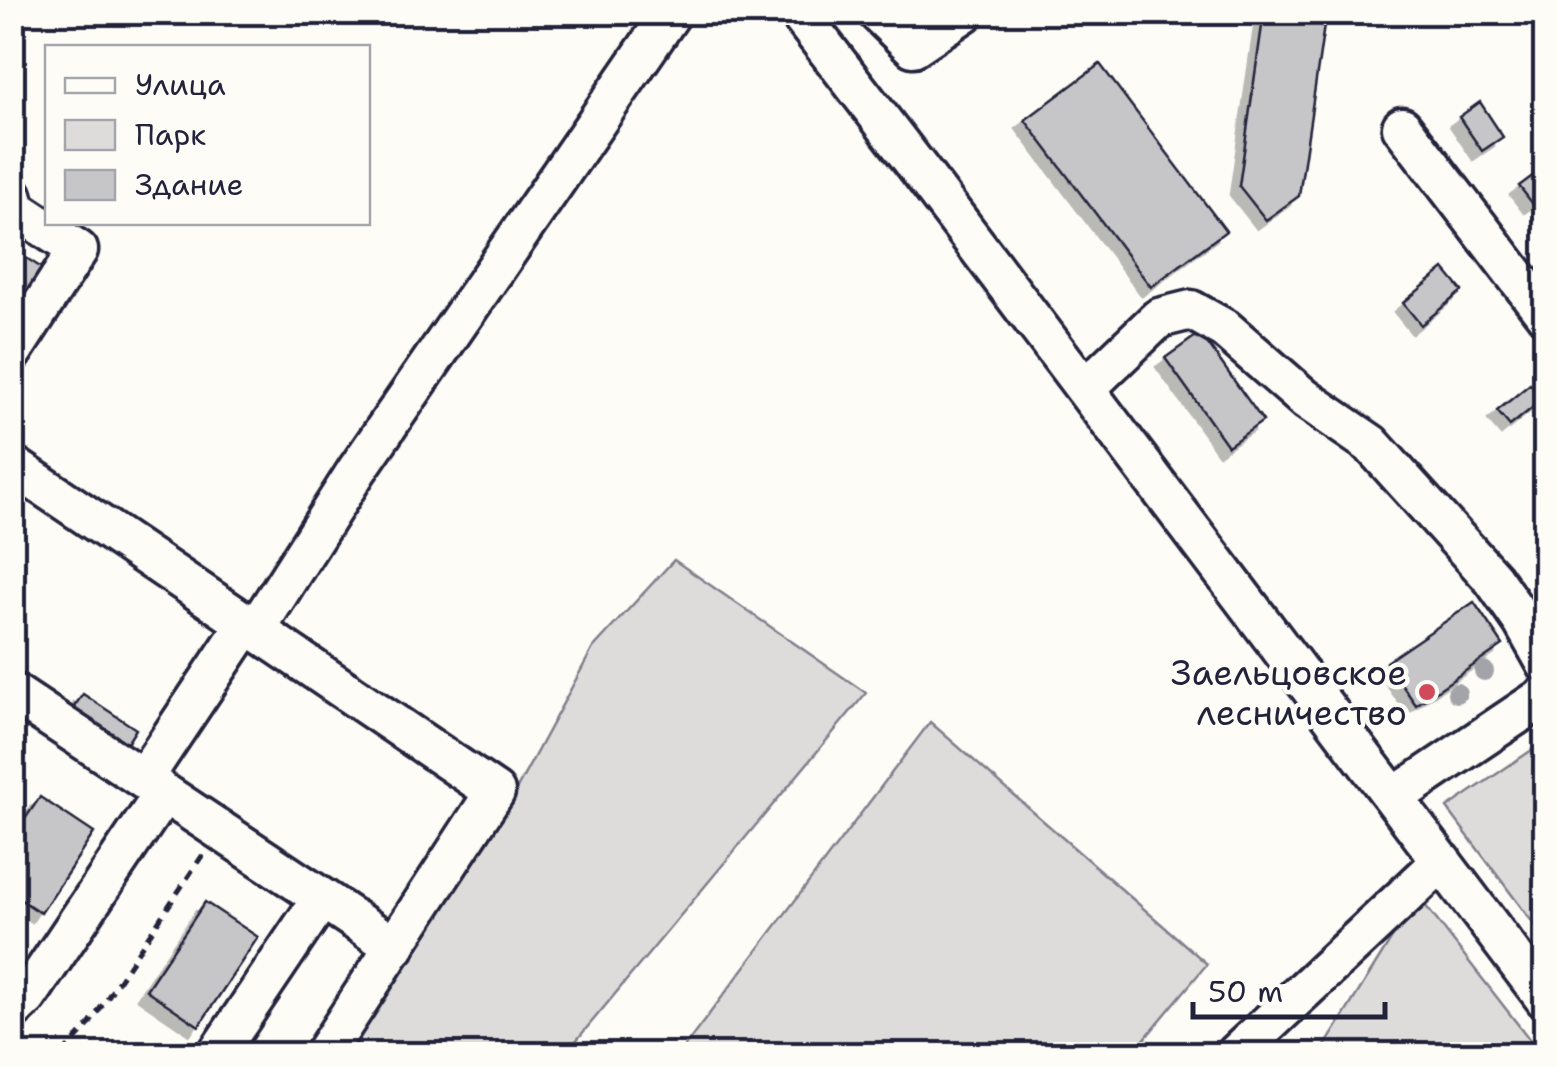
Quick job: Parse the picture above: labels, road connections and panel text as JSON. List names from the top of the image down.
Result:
{
  "places": ["Заельцовское лесничество"],
  "legend": ["Улица", "Парк", "Здание"],
  "scale_bar": "50 m"
}
